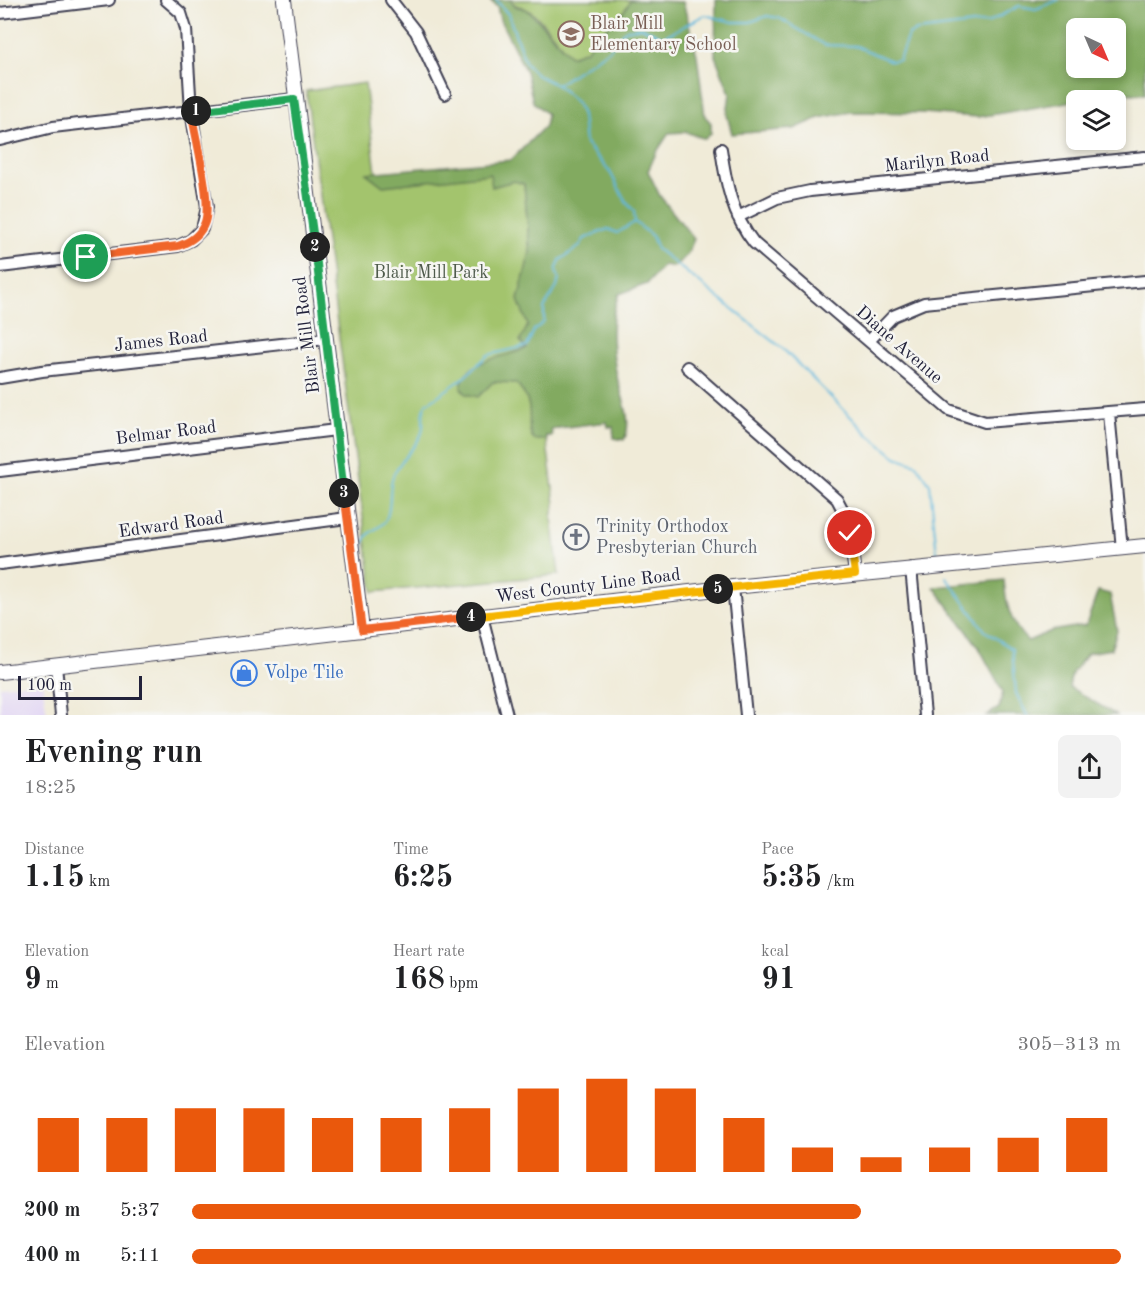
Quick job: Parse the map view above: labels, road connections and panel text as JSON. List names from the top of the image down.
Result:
{
  "streets": {
    "main road": ["Blair Mill Road", "West County Line Road"],
    "street": [
      "Marilyn Road",
      "James Road",
      "Diane Avenue",
      "Belmar Road",
      "Edward Road"
    ]
  },
  "crossings": [
    ["Marilyn Road", "Diane Avenue"],
    ["Blair Mill Road", "James Road"],
    ["Blair Mill Road", "Belmar Road"],
    ["Blair Mill Road", "Edward Road"],
    ["Blair Mill Road", "West County Line Road"]
  ],
  "parks": ["Blair Mill Park"],
  "places": {
    "school or university": ["Blair Mill Elementary School"],
    "church": ["Trinity Orthodox Presbyterian Church"],
    "shop": ["Volpe Tile"]
  },
  "scale_bar": "100 m",
  "north": "bottom right",
  "page": {
    "pins": [
      "1",
      "2",
      "3",
      "5",
      "4"
    ],
    "scale": "100 m",
    "heading": ["Evening run", "18:25"],
    "stats": [
      ["Distance", "1.15 km"],
      ["Time", "6:25"],
      ["Pace", "5:35 /km"],
      ["Elevation", "9 m"],
      ["Heart rate", "168 bpm"],
      ["kcal", "91"]
    ],
    "chart": ["Elevation", "305–313 m"],
    "list": [
      {
        "name": "200 m",
        "note": "5:37"
      },
      {
        "name": "400 m",
        "note": "5:11"
      }
    ]
  }
}
